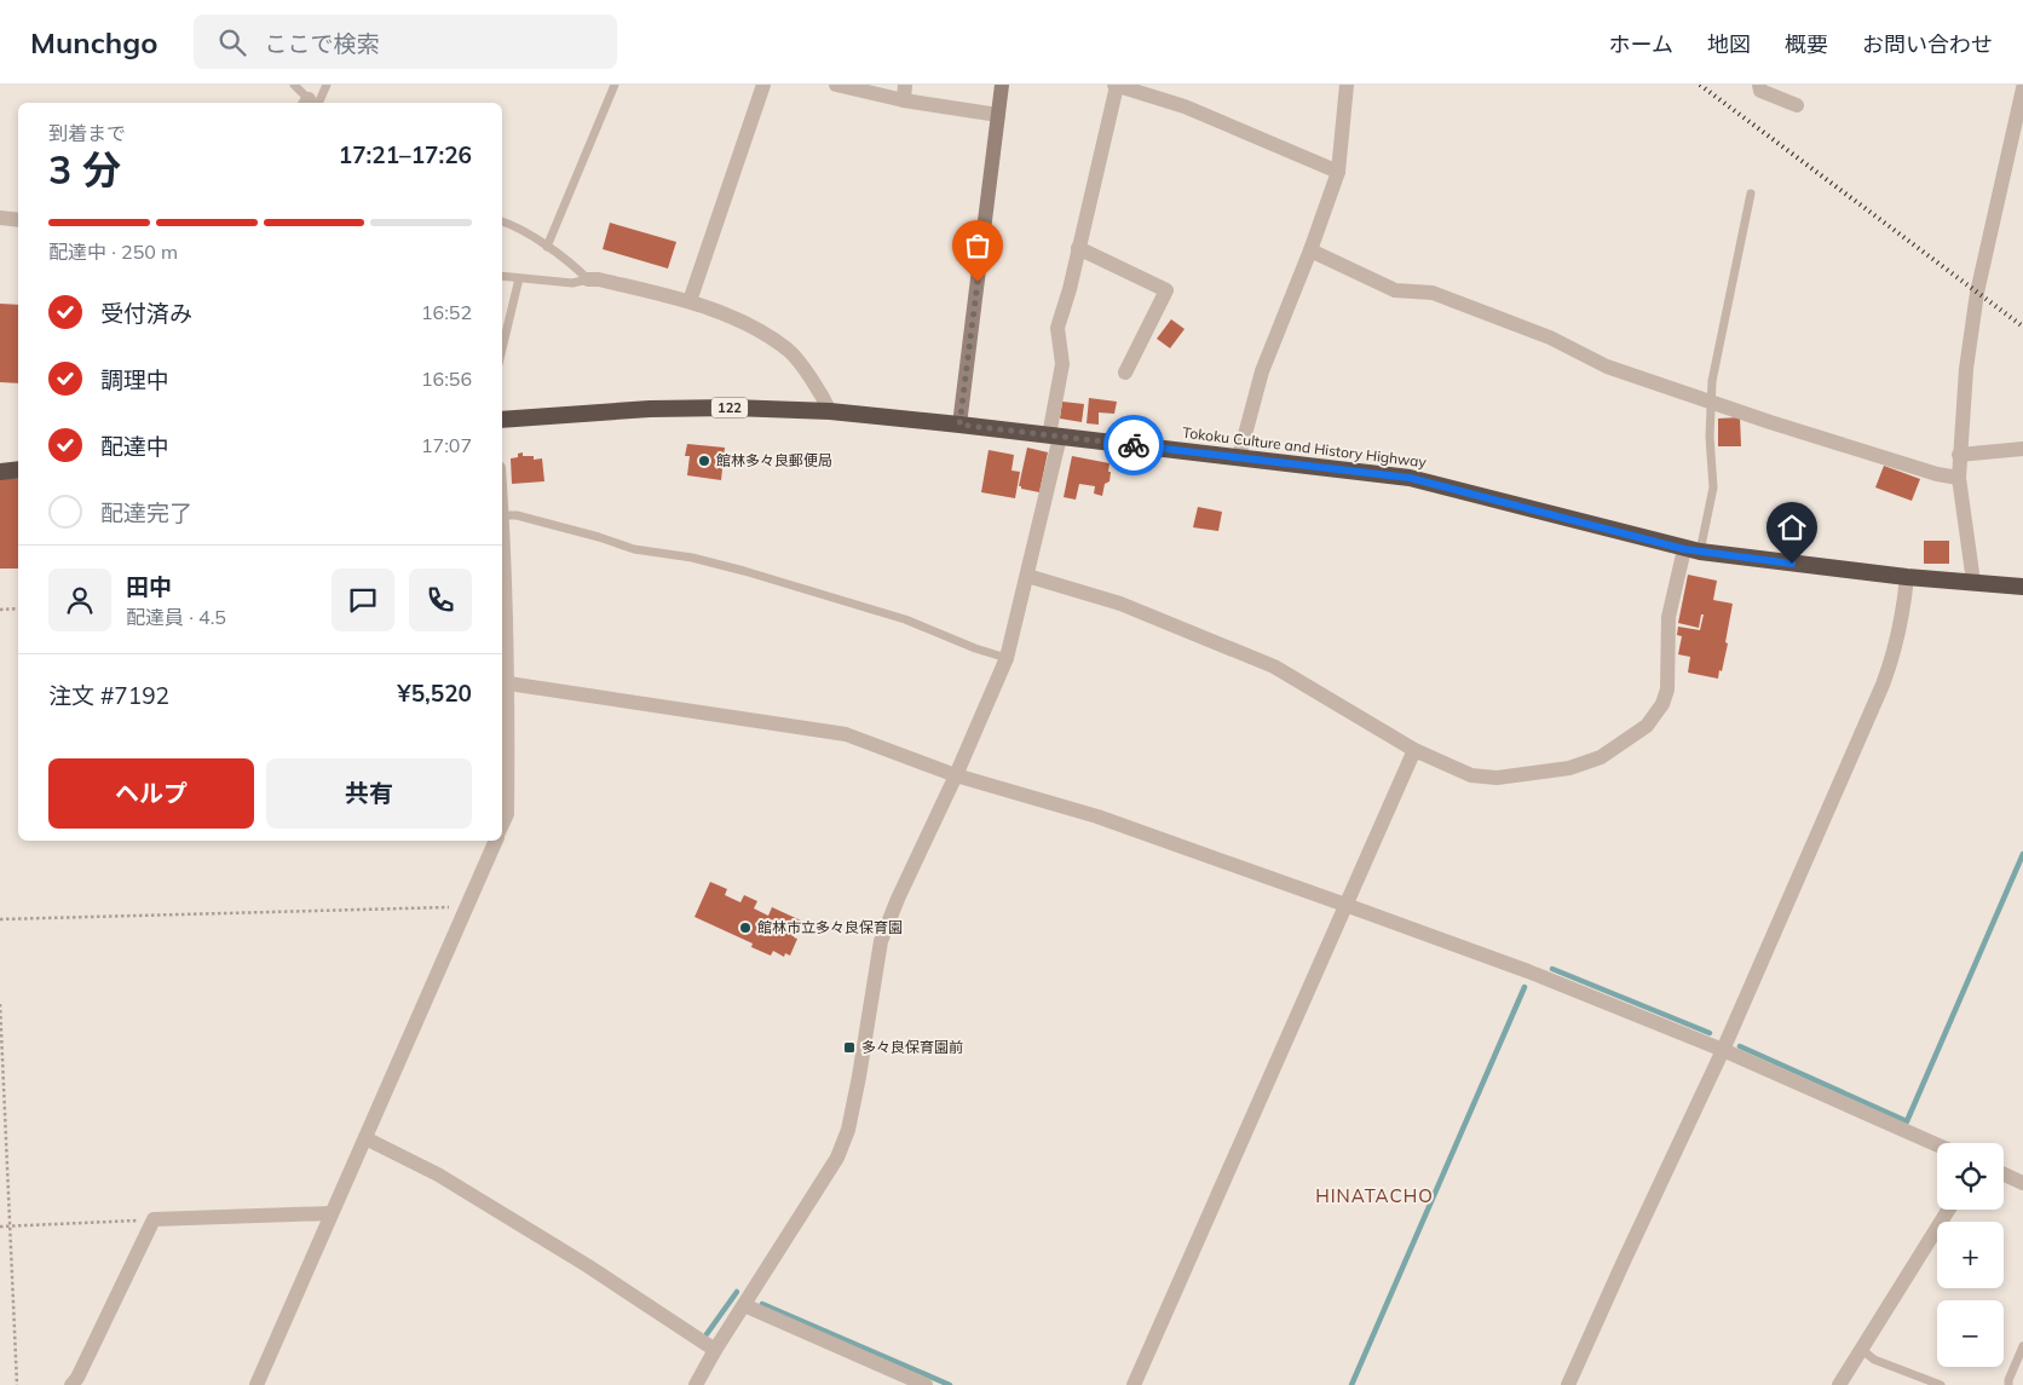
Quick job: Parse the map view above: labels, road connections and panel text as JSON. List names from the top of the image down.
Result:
{
  "streets": {
    "highway": ["122", "Tokoku Culture and History Highway"]
  },
  "districts": ["HINATACHO"],
  "places": {
    "other": ["館林多々良郵便局", "館林市立多々良保育園"],
    "transit": ["多々良保育園前"]
  },
  "page": {
    "header": "Munchgo",
    "search": "ここで検索",
    "nav": [
      "ホーム",
      "地図",
      "概要",
      "お問い合わせ"
    ],
    "heading": ["3 分", "到着まで", "17:21–17:26"],
    "panel": [
      "田中",
      "配達員 · 4.5",
      "注文 #7192",
      "¥5,520"
    ],
    "bar": "配達中 · 250 m",
    "list": [
      ["受付済み", "16:52"],
      ["調理中", "16:56"],
      ["配達中", "17:07"],
      "配達完了"
    ],
    "buttons": ["ヘルプ", "共有"],
    "map_buttons": ["+", "−"]
  }
}
